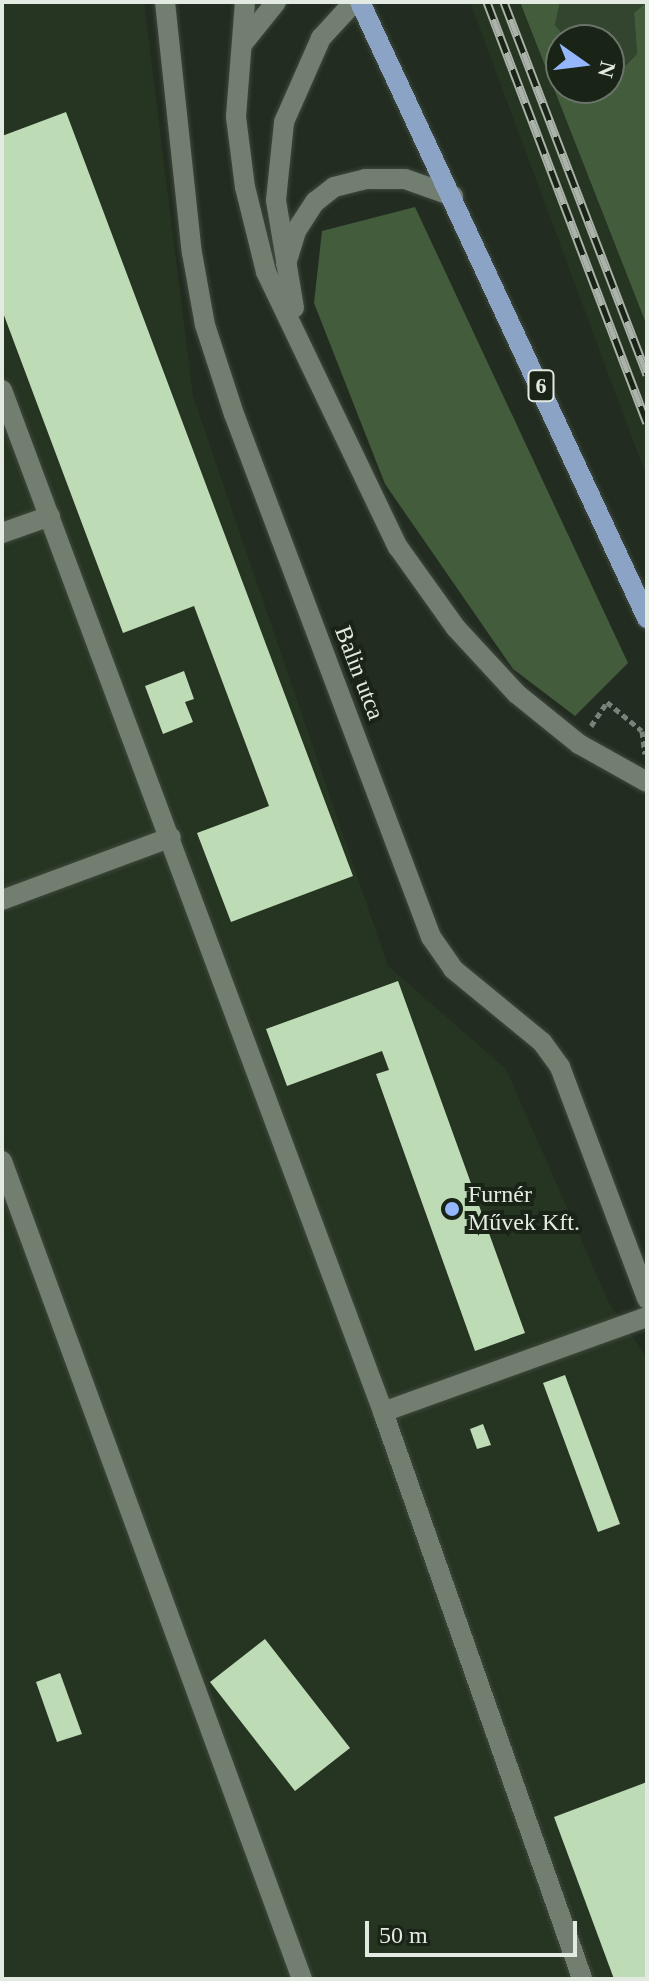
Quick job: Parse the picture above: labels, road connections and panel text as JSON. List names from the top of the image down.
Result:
{
  "streets": {
    "main road": ["6"],
    "street": ["Balin utca"]
  },
  "places": ["Furnér Művek Kft."],
  "scale_bar": "50 m",
  "north": "right"
}
